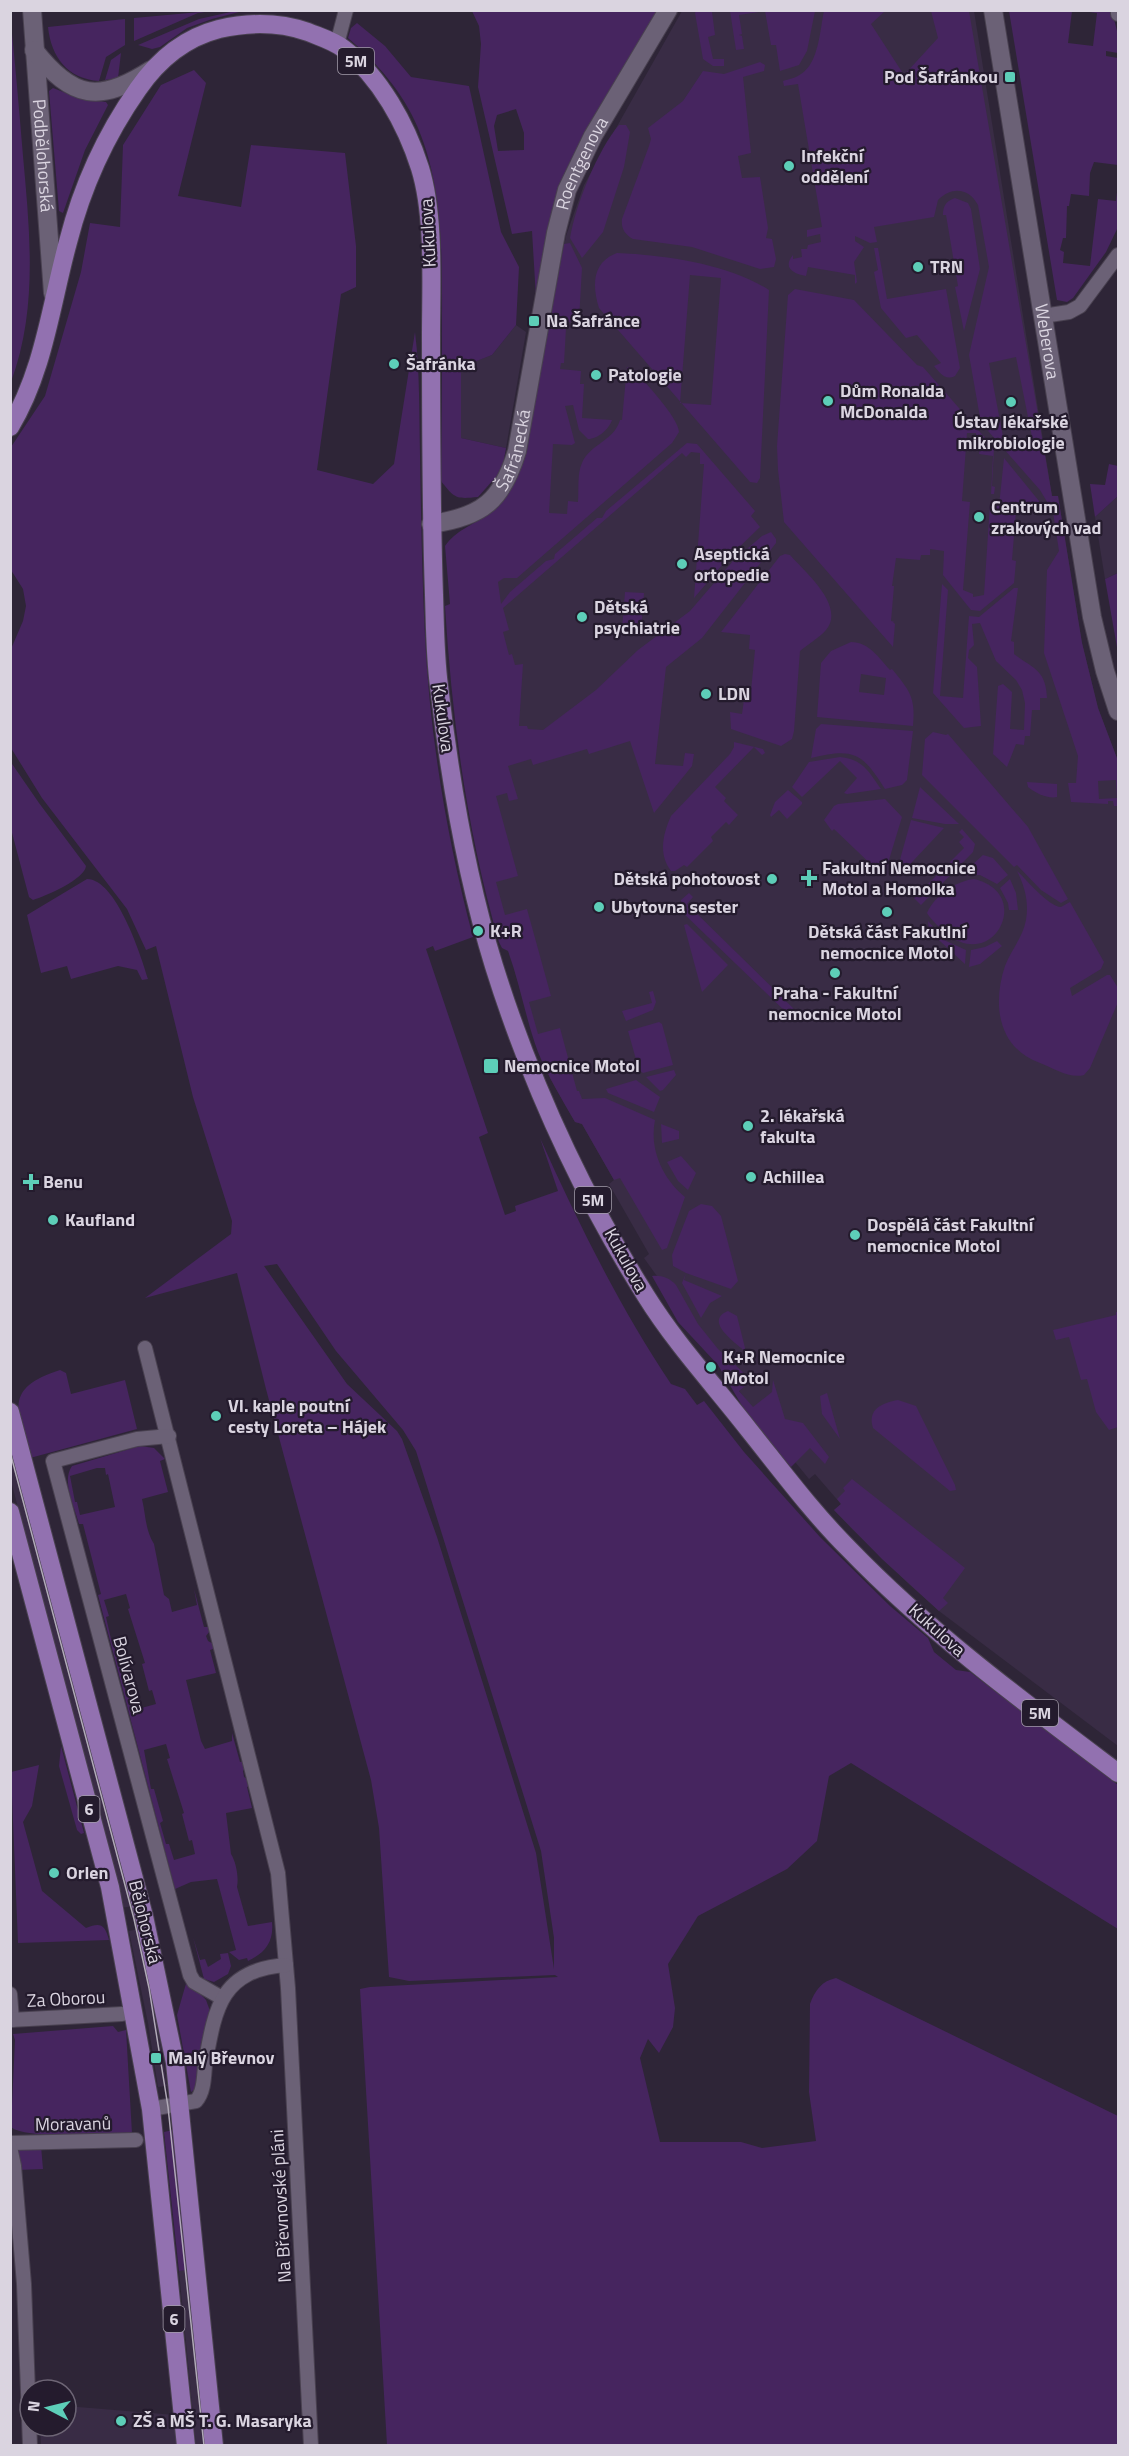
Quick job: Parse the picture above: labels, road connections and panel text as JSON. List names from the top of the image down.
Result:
{
  "streets": {
    "main road": [
      "5M",
      "Kukulova",
      "6",
      "Bělohorská"
    ],
    "street": [
      "Podbělohorská",
      "Roentgenova",
      "Weberova",
      "Šafránecká",
      "Bolívarova",
      "Za Oborou",
      "Moravanů",
      "Na Břevnovské pláni"
    ]
  },
  "crossings": [
    ["Podbělohorská", "Kukulova"],
    ["Roentgenova", "Šafránecká"],
    ["Kukulova", "Šafránecká"]
  ],
  "places": {
    "transit": [
      "Pod Šafránkou",
      "Na Šafránce",
      "Nemocnice Motol",
      "Malý Břevnov"
    ],
    "other": [
      "Infekční oddělení",
      "TRN",
      "Šafránka",
      "Patologie",
      "Dům Ronalda McDonalda",
      "Ústav lékařské mikrobiologie",
      "Centrum zrakových vad",
      "Aseptická ortopedie",
      "Dětská psychiatrie",
      "LDN",
      "Dětská pohotovost",
      "Ubytovna sester",
      "Dětská část Fakutlní nemocnice Motol",
      "K+R",
      "Praha - Fakultní nemocnice Motol",
      "2. lékařská fakulta",
      "Achillea",
      "Kaufland",
      "Dospělá část Fakultní nemocnice Motol",
      "K+R Nemocnice Motol",
      "VI. kaple poutní cesty Loreta – Hájek",
      "Orlen",
      "ZŠ a MŠ T. G. Masaryka"
    ],
    "health": ["Fakultní Nemocnice Motol a Homolka", "Benu"]
  },
  "north": "left"
}
